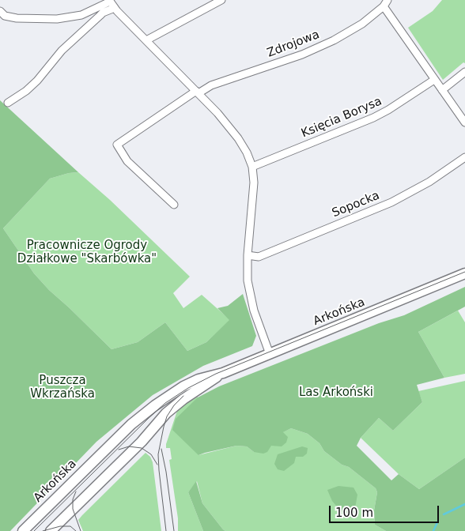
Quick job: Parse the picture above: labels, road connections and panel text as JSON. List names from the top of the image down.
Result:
{
  "streets": {
    "street": [
      "Zdrojowa",
      "Księcia Borysa",
      "Sopocka",
      "Arkońska"
    ]
  },
  "parks": ["Pracownicze Ogrody Działkowe \"Skarbówka\"", "Puszcza Wkrzańska", "Las Arkoński"],
  "scale_bar": "100 m"
}
